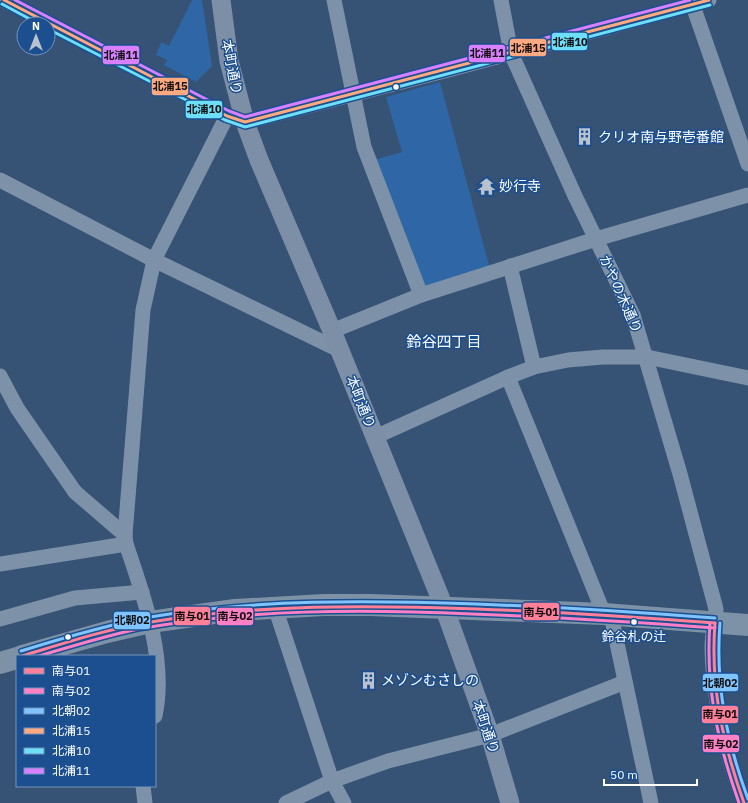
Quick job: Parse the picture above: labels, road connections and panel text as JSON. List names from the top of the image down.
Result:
{
  "streets": {
    "main road": ["本町通り"],
    "street": ["かやの木通り"]
  },
  "districts": ["鈴谷四丁目"],
  "places": {
    "building": ["クリオ南与野壱番館", "メゾンむさしの"],
    "temple": ["妙行寺"],
    "other": ["鈴谷札の辻"]
  },
  "lines": [
    "transit line 北浦15",
    "transit line 北浦11",
    "transit line 北浦10",
    "transit line 北朝02",
    "transit line 南与01",
    "transit line 南与02"
  ],
  "legend": [
    "南与01",
    "南与02",
    "北朝02",
    "北浦15",
    "北浦10",
    "北浦11"
  ],
  "scale_bar": "50 m",
  "north": "top"
}
